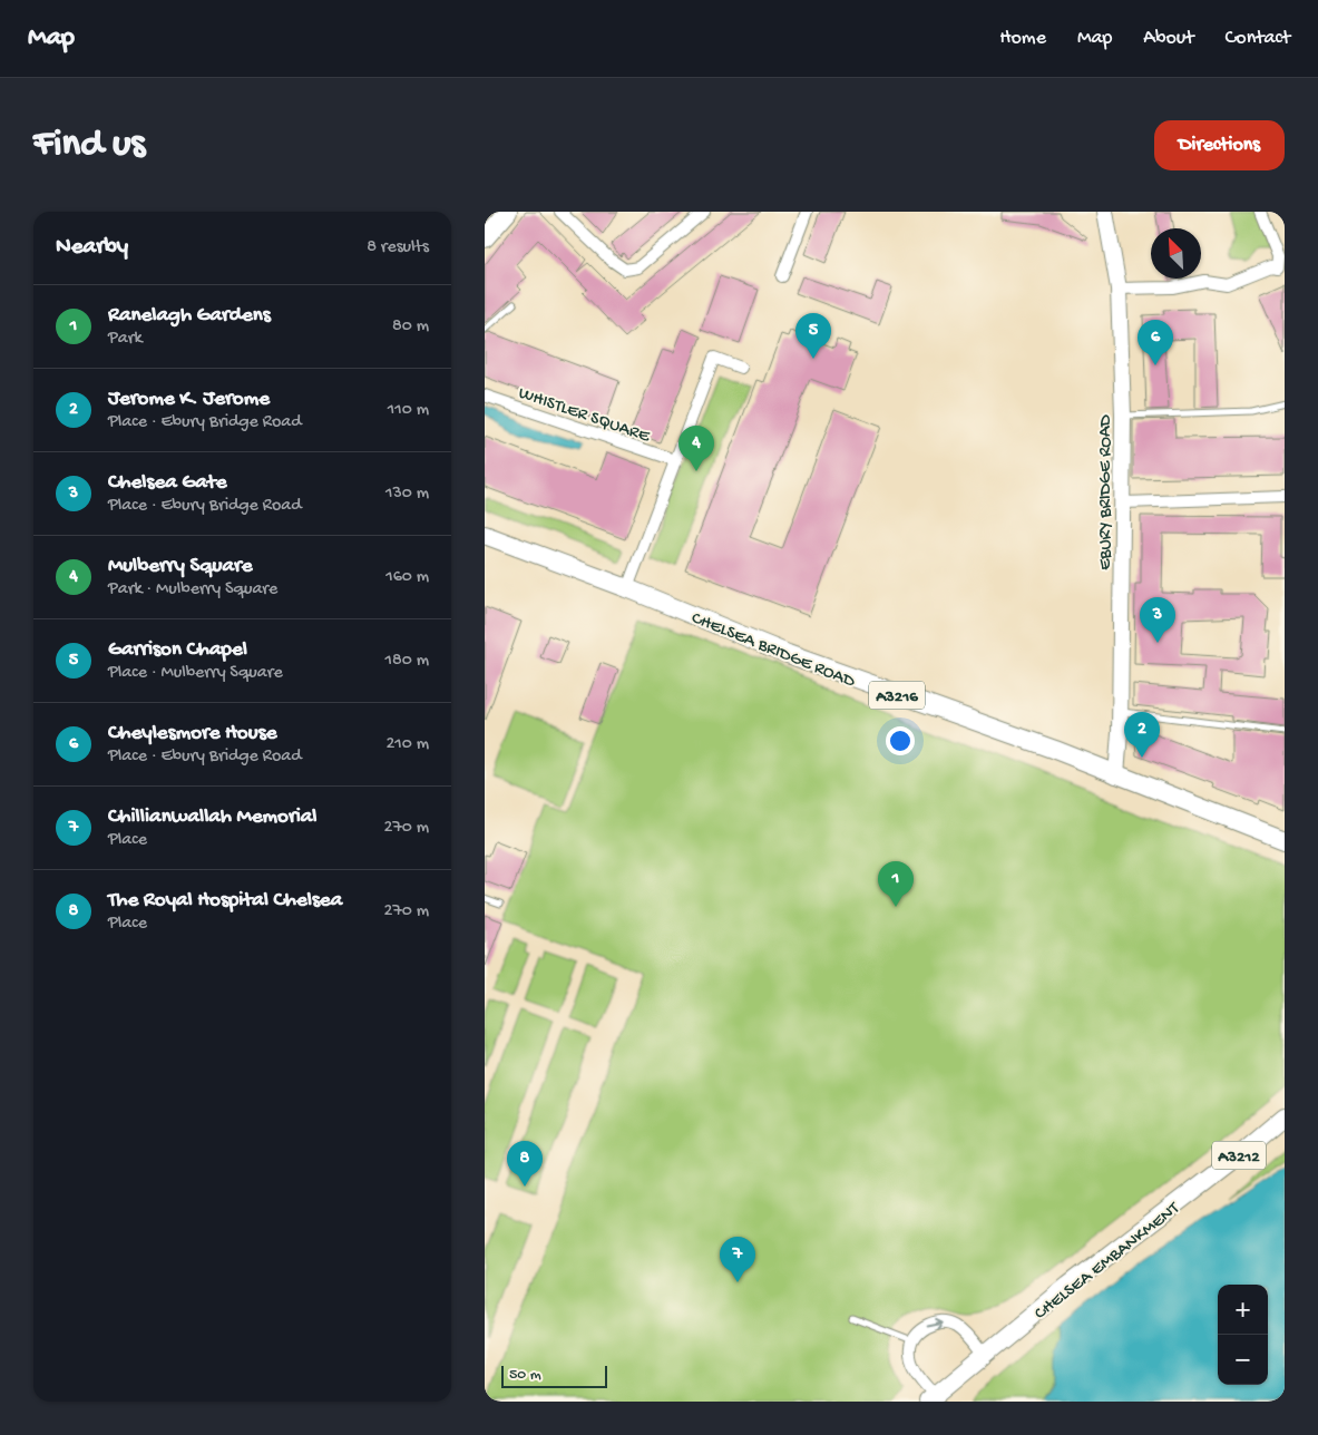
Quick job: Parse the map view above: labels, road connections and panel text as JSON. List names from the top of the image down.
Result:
{
  "streets": {
    "main road": [
      "EBURY BRIDGE ROAD",
      "CHELSEA BRIDGE ROAD",
      "A3216",
      "A3212",
      "CHELSEA EMBANKMENT"
    ],
    "street": ["WHISTLER SQUARE"]
  },
  "crossings": [
    ["EBURY BRIDGE ROAD", "CHELSEA BRIDGE ROAD"]
  ],
  "scale_bar": "50 m",
  "north": "top left",
  "page": {
    "header": "Map",
    "nav": [
      "Home",
      "Map",
      "About",
      "Contact"
    ],
    "buttons": "Directions",
    "title": "Find us",
    "heading": ["Nearby", "8 results"],
    "list": [
      {
        "mark": "1",
        "name": "Ranelagh Gardens",
        "note": "Park",
        "value": "80 m"
      },
      {
        "mark": "2",
        "name": "Jerome K. Jerome",
        "note": "Place · Ebury Bridge Road",
        "value": "110 m"
      },
      {
        "mark": "3",
        "name": "Chelsea Gate",
        "note": "Place · Ebury Bridge Road",
        "value": "130 m"
      },
      {
        "mark": "4",
        "name": "Mulberry Square",
        "note": "Park · Mulberry Square",
        "value": "160 m"
      },
      {
        "mark": "5",
        "name": "Garrison Chapel",
        "note": "Place · Mulberry Square",
        "value": "180 m"
      },
      {
        "mark": "6",
        "name": "Cheylesmore House",
        "note": "Place · Ebury Bridge Road",
        "value": "210 m"
      },
      {
        "mark": "7",
        "name": "Chillianwallah Memorial",
        "note": "Place",
        "value": "270 m"
      },
      {
        "mark": "8",
        "name": "The Royal Hospital Chelsea",
        "note": "Place",
        "value": "270 m"
      }
    ],
    "pins": [
      "5",
      "6",
      "4",
      "3",
      "2",
      "1",
      "8",
      "7"
    ],
    "map_buttons": ["+", "−"],
    "scale": "50 m"
  }
}
